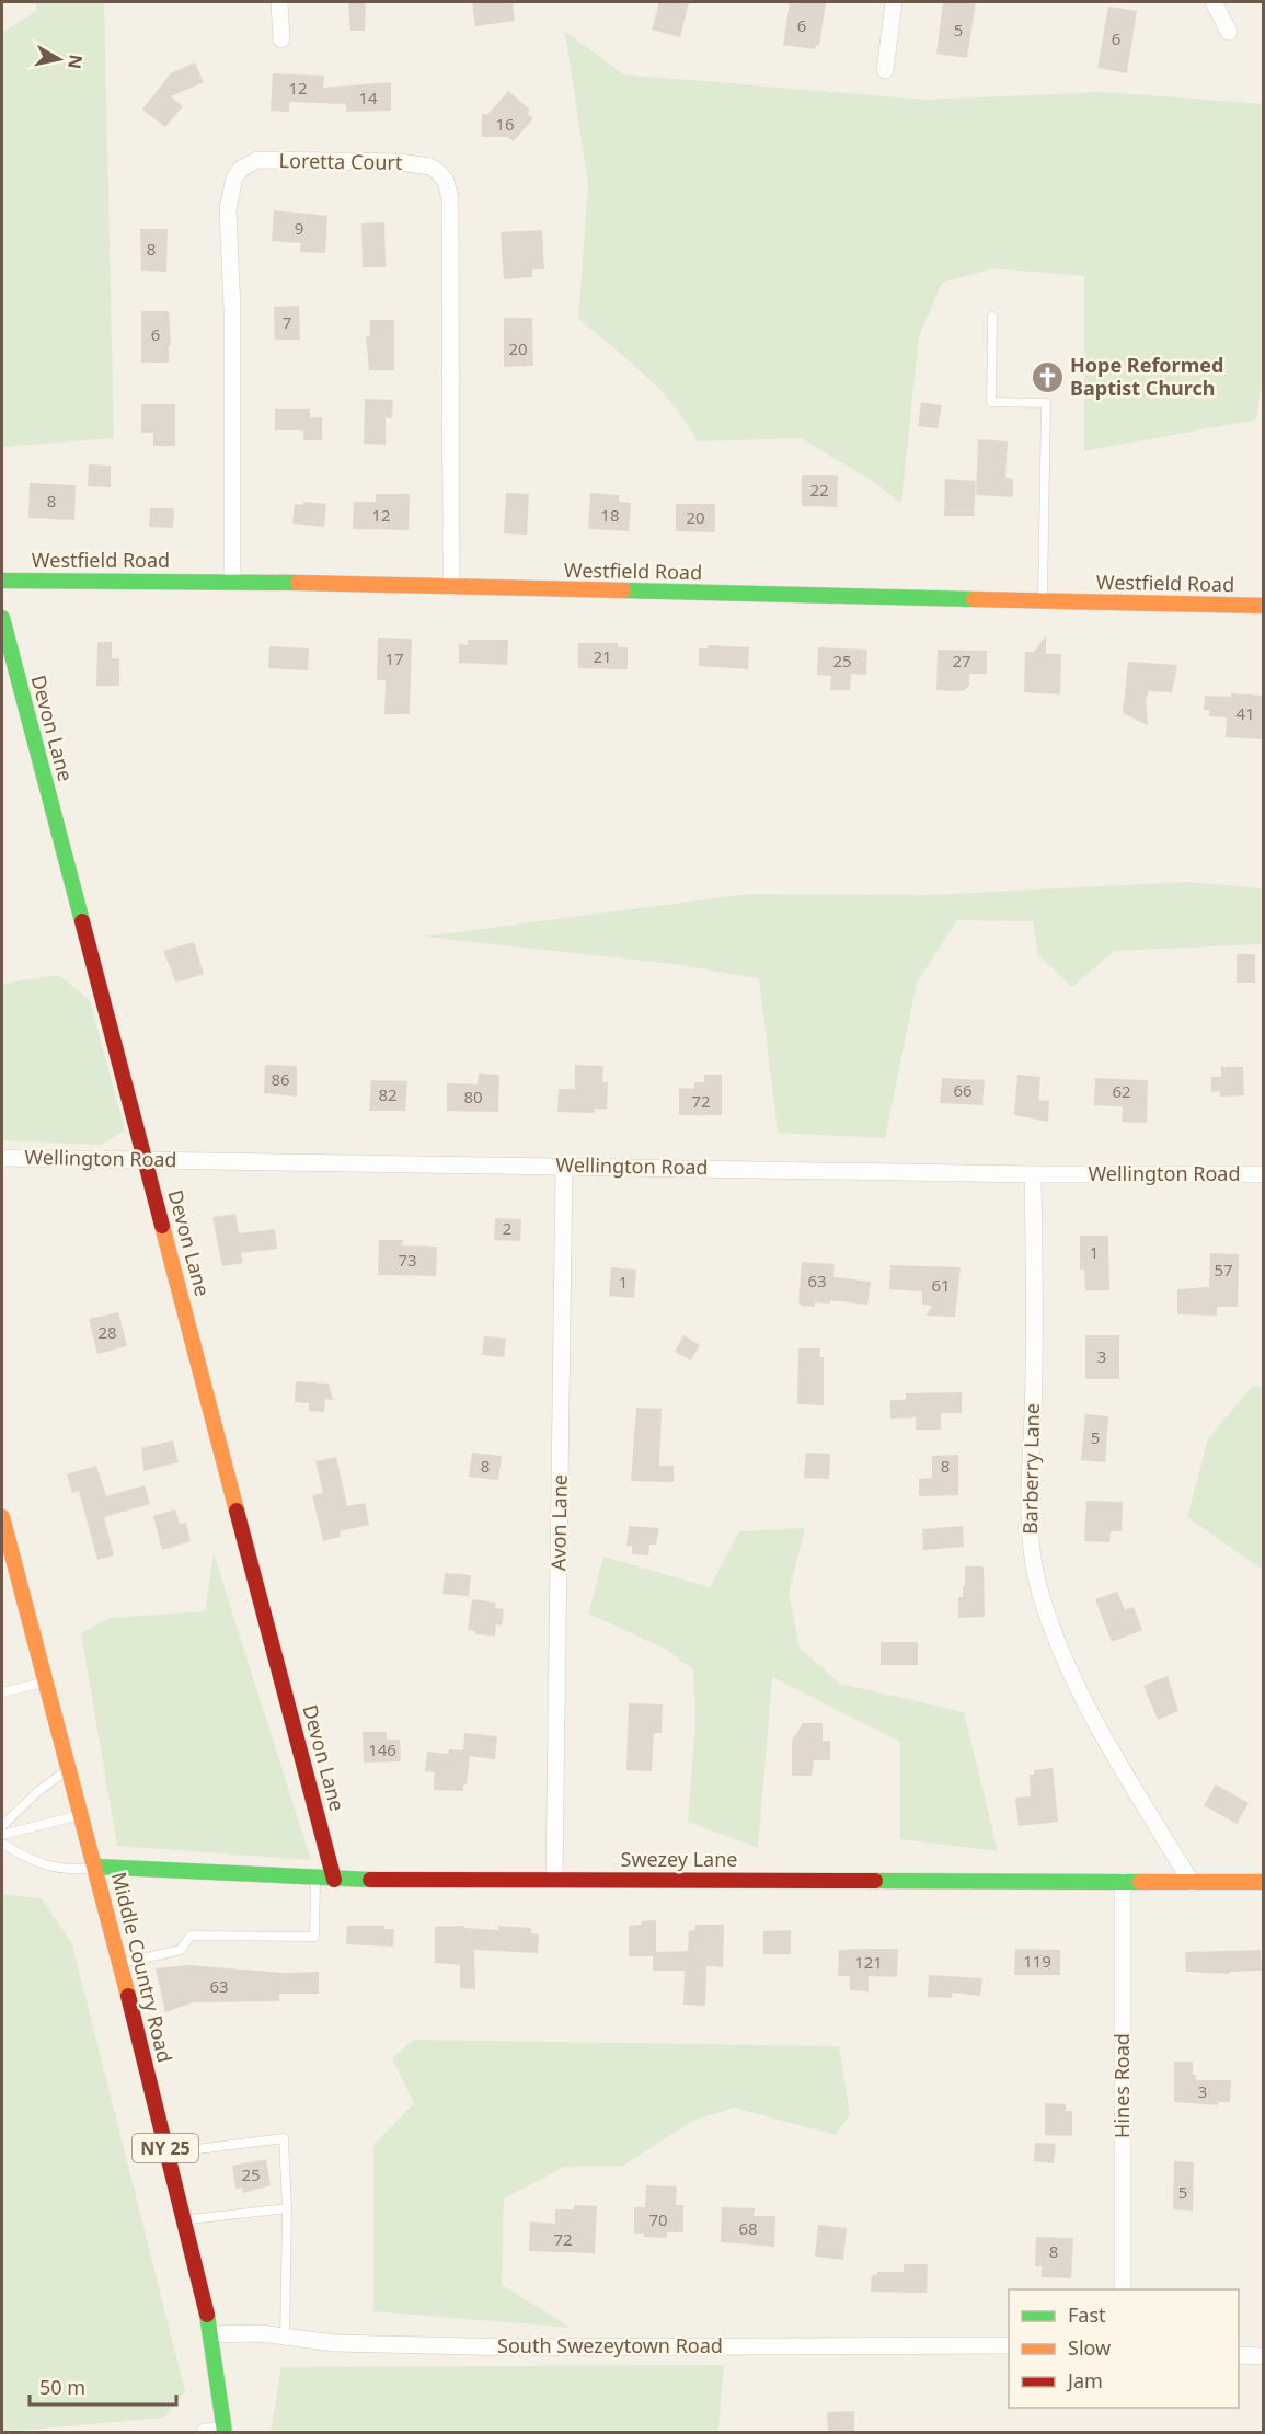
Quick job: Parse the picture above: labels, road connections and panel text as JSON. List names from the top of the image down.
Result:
{
  "streets": {
    "street": [
      "Loretta Court",
      "Westfield Road",
      "Devon Lane",
      "Wellington Road",
      "Barberry Lane",
      "Avon Lane",
      "Swezey Lane",
      "Middle Country Road",
      "Hines Road",
      "NY 25",
      "South Swezeytown Road"
    ]
  },
  "crossings": [
    ["Loretta Court", "Westfield Road"],
    ["Devon Lane", "Wellington Road"],
    ["Devon Lane", "Swezey Lane"],
    ["Wellington Road", "Barberry Lane"],
    ["Wellington Road", "Avon Lane"],
    ["Barberry Lane", "Swezey Lane"],
    ["Avon Lane", "Swezey Lane"],
    ["Swezey Lane", "Middle Country Road"],
    ["Swezey Lane", "Hines Road"],
    ["Middle Country Road", "South Swezeytown Road"]
  ],
  "places": {
    "church": ["Hope Reformed Baptist Church"]
  },
  "house_numbers": [
    "6",
    "5",
    "6",
    "12",
    "14",
    "16",
    "9",
    "8",
    "7",
    "6",
    "20",
    "22",
    "8",
    "12",
    "18",
    "20",
    "21",
    "17",
    "25",
    "27",
    "41",
    "86",
    "66",
    "62",
    "82",
    "80",
    "72",
    "2",
    "1",
    "73",
    "57",
    "63",
    "1",
    "61",
    "28",
    "3",
    "5",
    "8",
    "8",
    "146",
    "119",
    "121",
    "63",
    "3",
    "25",
    "5",
    "70",
    "68",
    "72",
    "8"
  ],
  "legend": ["Fast", "Slow", "Jam"],
  "scale_bar": "50 m",
  "north": "right"
}
